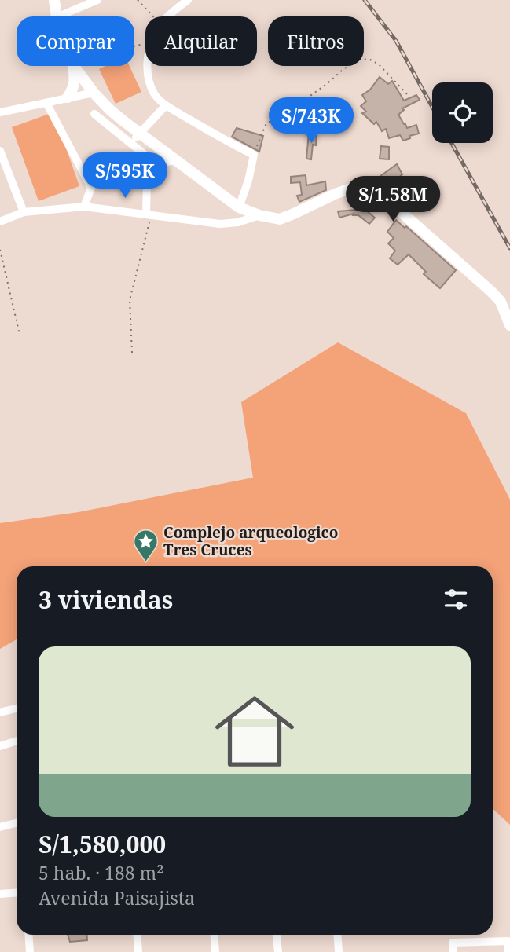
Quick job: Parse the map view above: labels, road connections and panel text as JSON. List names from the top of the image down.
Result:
{
  "places": {
    "place": ["Complejo arqueologico Tres Cruces"]
  },
  "page": {
    "chip": ["Comprar", "Alquilar", "Filtros"],
    "price": ["S/743K", "S/595K", "S/1.58M"],
    "heading": "3 viviendas",
    "list": [
      {
        "name": "S/1,580,000",
        "note": "5 hab. · 188 m² · Avenida Paisajista"
      }
    ]
  }
}
